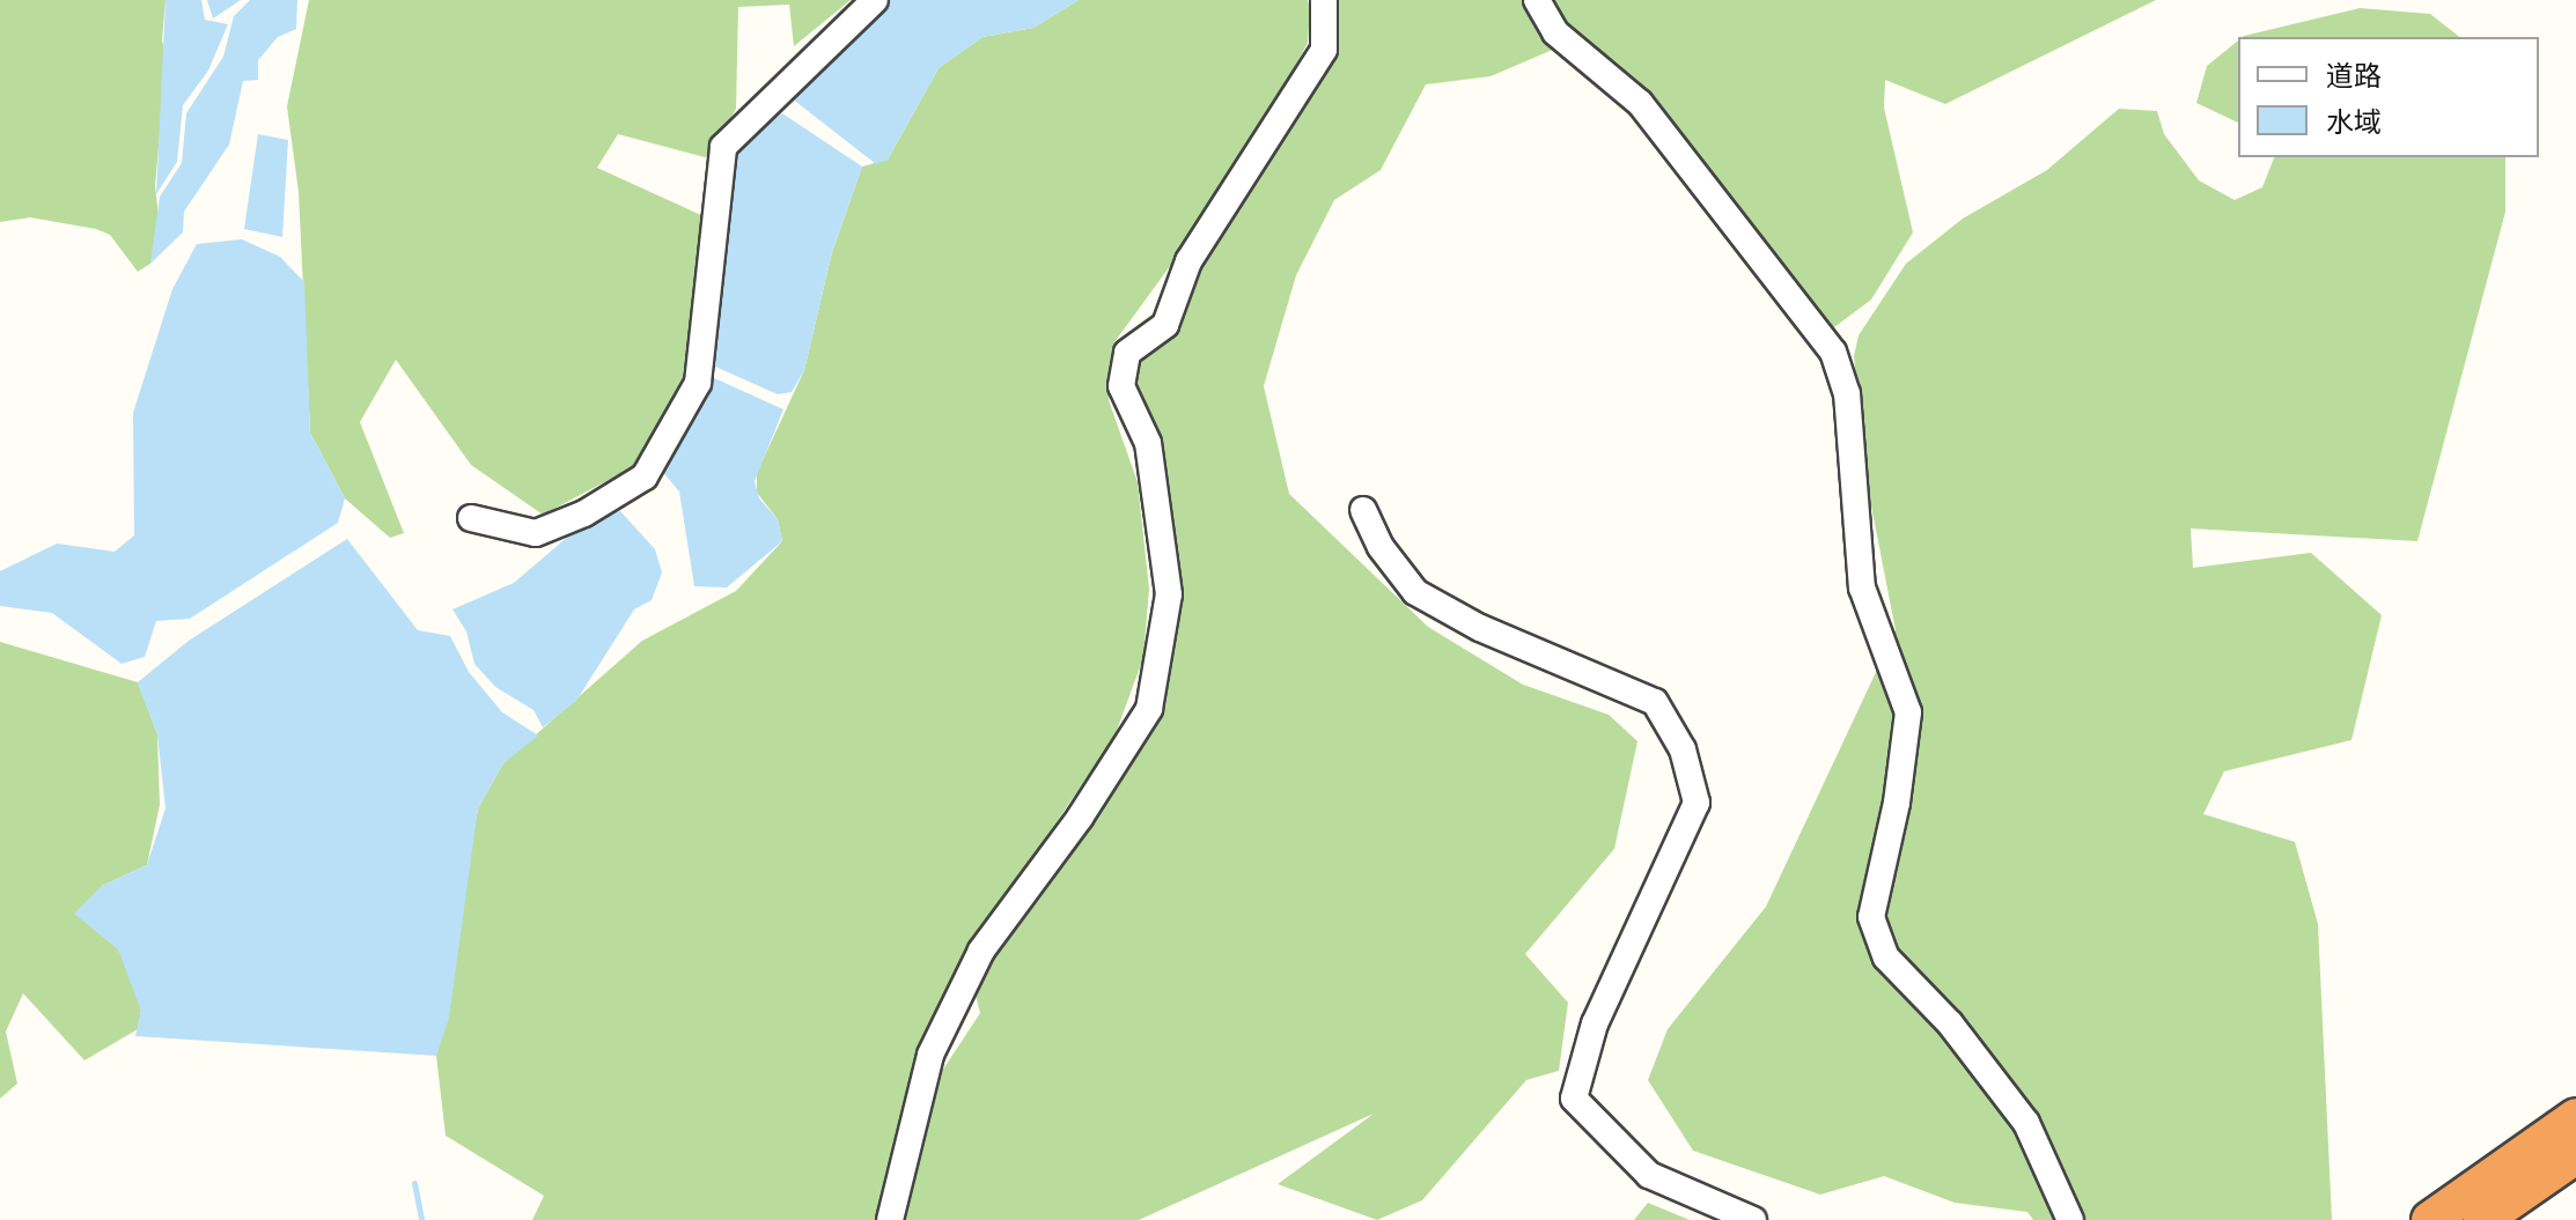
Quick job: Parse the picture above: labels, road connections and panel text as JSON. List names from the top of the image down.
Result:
{
  "legend": ["道路", "水域"]
}
